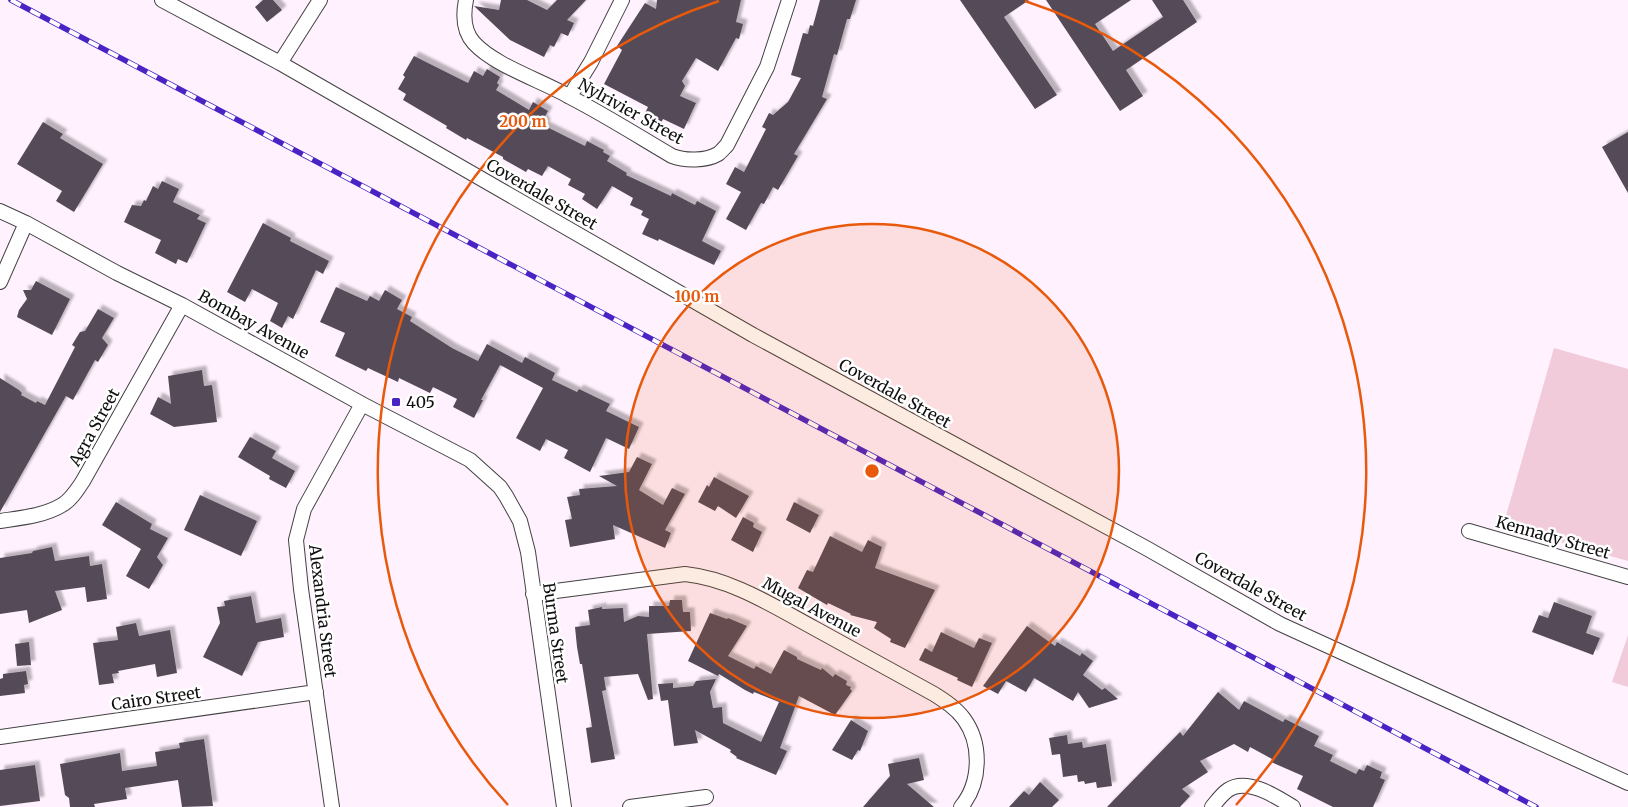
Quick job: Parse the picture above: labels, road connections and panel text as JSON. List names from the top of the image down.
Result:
{
  "streets": {
    "street": [
      "Nylrivier Street",
      "Coverdale Street",
      "Bombay Avenue",
      "Agra Street",
      "Kennady Street",
      "Mugal Avenue",
      "Alexandria Street",
      "Burma Street",
      "Cairo Street"
    ]
  },
  "crossings": [
    ["Bombay Avenue", "Agra Street"],
    ["Bombay Avenue", "Alexandria Street"],
    ["Bombay Avenue", "Burma Street"],
    ["Mugal Avenue", "Burma Street"],
    ["Alexandria Street", "Cairo Street"]
  ],
  "places": {
    "transit": ["405"]
  },
  "rings": ["200 m", "100 m"]
}
